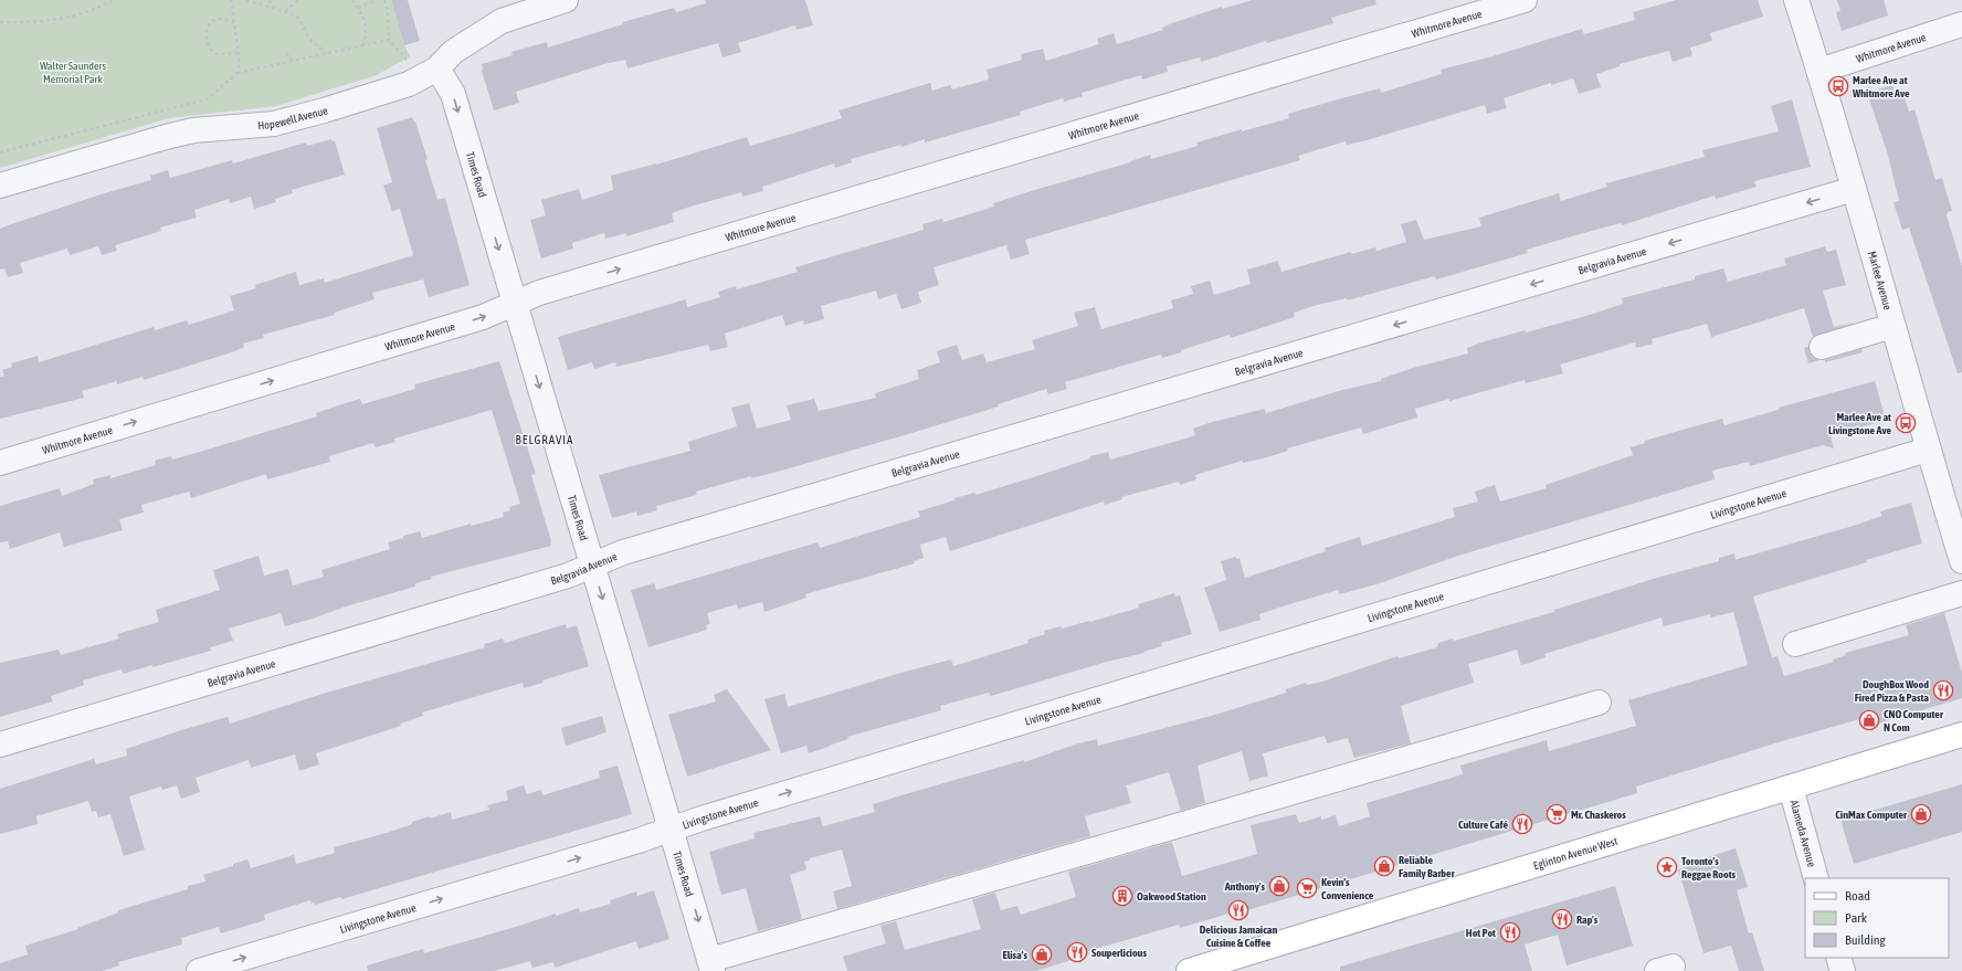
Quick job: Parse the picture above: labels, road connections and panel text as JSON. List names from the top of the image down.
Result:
{
  "streets": {
    "main road": ["Eglinton Avenue West"],
    "street": [
      "Whitmore Avenue",
      "Hopewell Avenue",
      "Times Road",
      "Belgravia Avenue",
      "Marlee Avenue",
      "Livingstone Avenue",
      "Alameda Avenue"
    ]
  },
  "crossings": [
    ["Whitmore Avenue", "Times Road"],
    ["Whitmore Avenue", "Marlee Avenue"],
    ["Hopewell Avenue", "Times Road"],
    ["Times Road", "Belgravia Avenue"],
    ["Times Road", "Livingstone Avenue"],
    ["Belgravia Avenue", "Marlee Avenue"],
    ["Marlee Avenue", "Livingstone Avenue"],
    ["Alameda Avenue", "Eglinton Avenue West"]
  ],
  "one_way": ["Whitmore Avenue", "Times Road", "Belgravia Avenue"],
  "districts": ["BELGRAVIA"],
  "parks": ["Walter Saunders Memorial Park"],
  "places": {
    "bus stop": ["Marlee Ave at Whitmore Ave", "Marlee Ave at Livingstone Ave"],
    "restaurant": [
      "DoughBox Wood Fired Pizza & Pasta",
      "Culture Café",
      "Delicious Jamaican Cuisine & Coffee",
      "Rap's",
      "Hot Pot",
      "Souperlicious"
    ],
    "shop": [
      "CNO Computer N Com",
      "CinMax Computer",
      "Reliable Family Barber",
      "Anthony's",
      "Elisa’s"
    ],
    "supermarket": ["Mr. Chaskeros", "Kevin’s Convenience"],
    "place": ["Toronto’s Reggae Roots"],
    "building": ["Oakwood Station"]
  },
  "legend": ["Road", "Park", "Building"]
}
